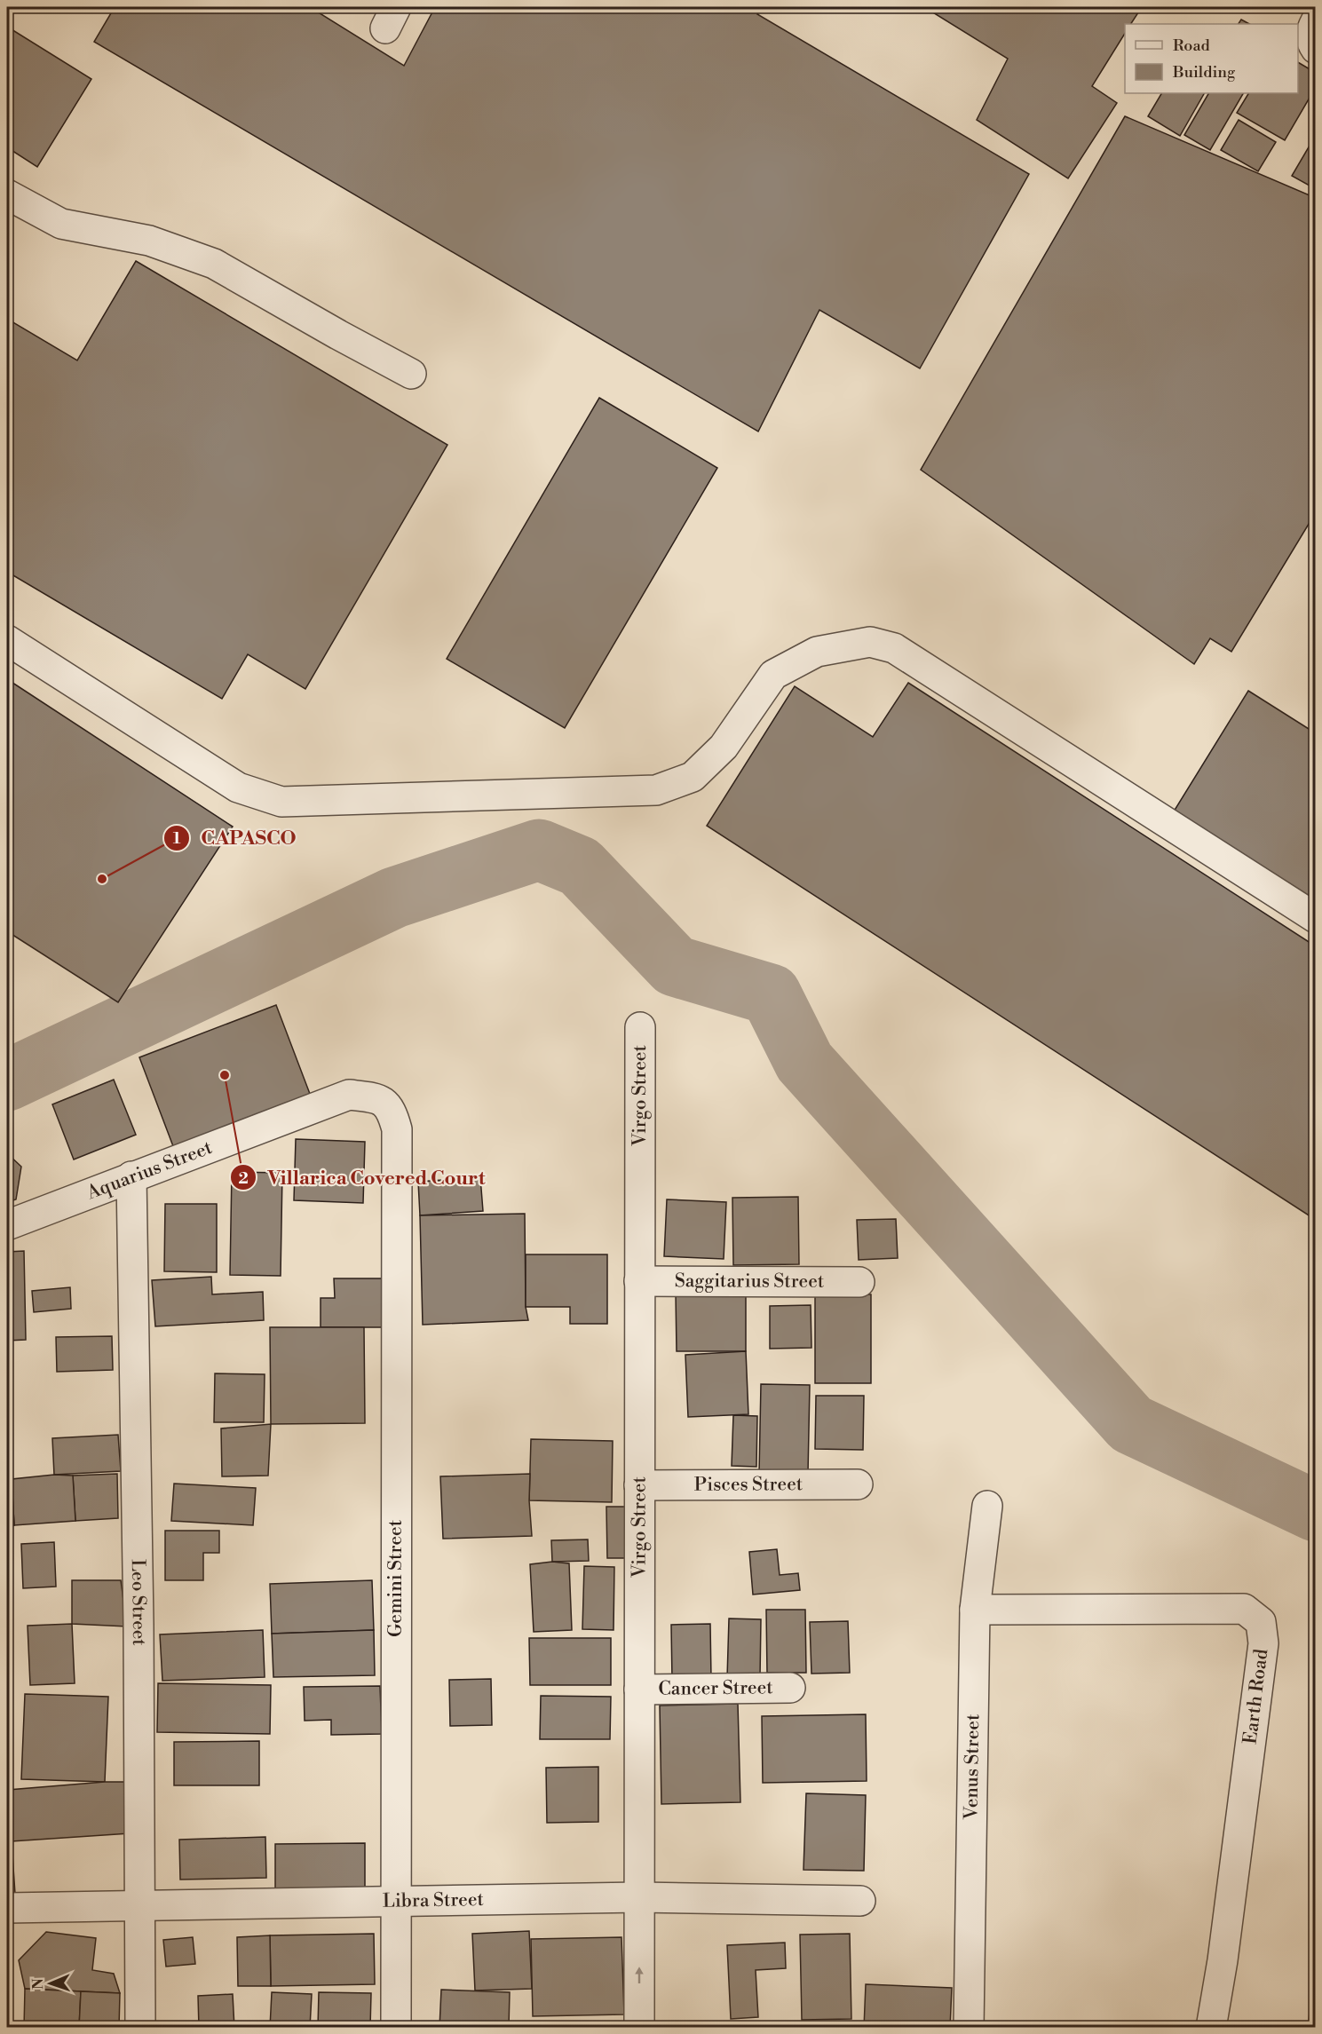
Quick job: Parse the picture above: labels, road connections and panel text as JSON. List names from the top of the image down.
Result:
{
  "streets": {
    "street": [
      "Virgo Street",
      "Aquarius Street",
      "Saggitarius Street",
      "Pisces Street",
      "Gemini Street",
      "Leo Street",
      "Cancer Street",
      "Earth Road",
      "Venus Street",
      "Libra Street"
    ]
  },
  "crossings": [
    ["Virgo Street", "Saggitarius Street"],
    ["Virgo Street", "Pisces Street"],
    ["Virgo Street", "Cancer Street"],
    ["Virgo Street", "Libra Street"],
    ["Aquarius Street", "Gemini Street"],
    ["Aquarius Street", "Leo Street"],
    ["Gemini Street", "Libra Street"],
    ["Leo Street", "Libra Street"],
    ["Earth Road", "Venus Street"]
  ],
  "places": ["CAPASCO", "Villarica Covered Court"],
  "legend": ["Road", "Building"],
  "north": "left"
}
